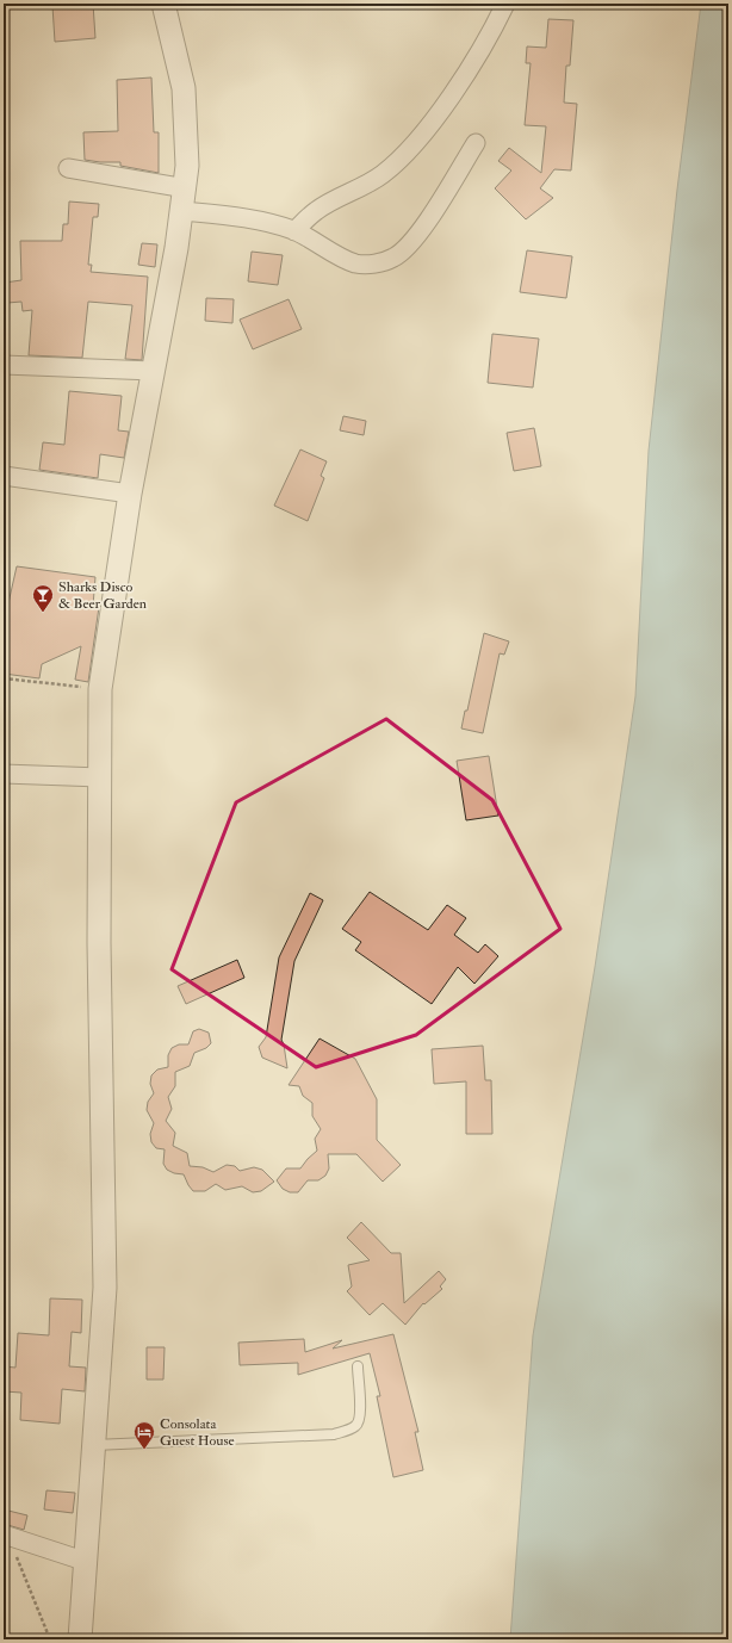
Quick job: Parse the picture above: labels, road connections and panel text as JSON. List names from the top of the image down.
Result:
{
  "places": {
    "bar": ["Sharks Disco & Beer Garden"],
    "hotel": ["Consolata Guest House"]
  }
}
